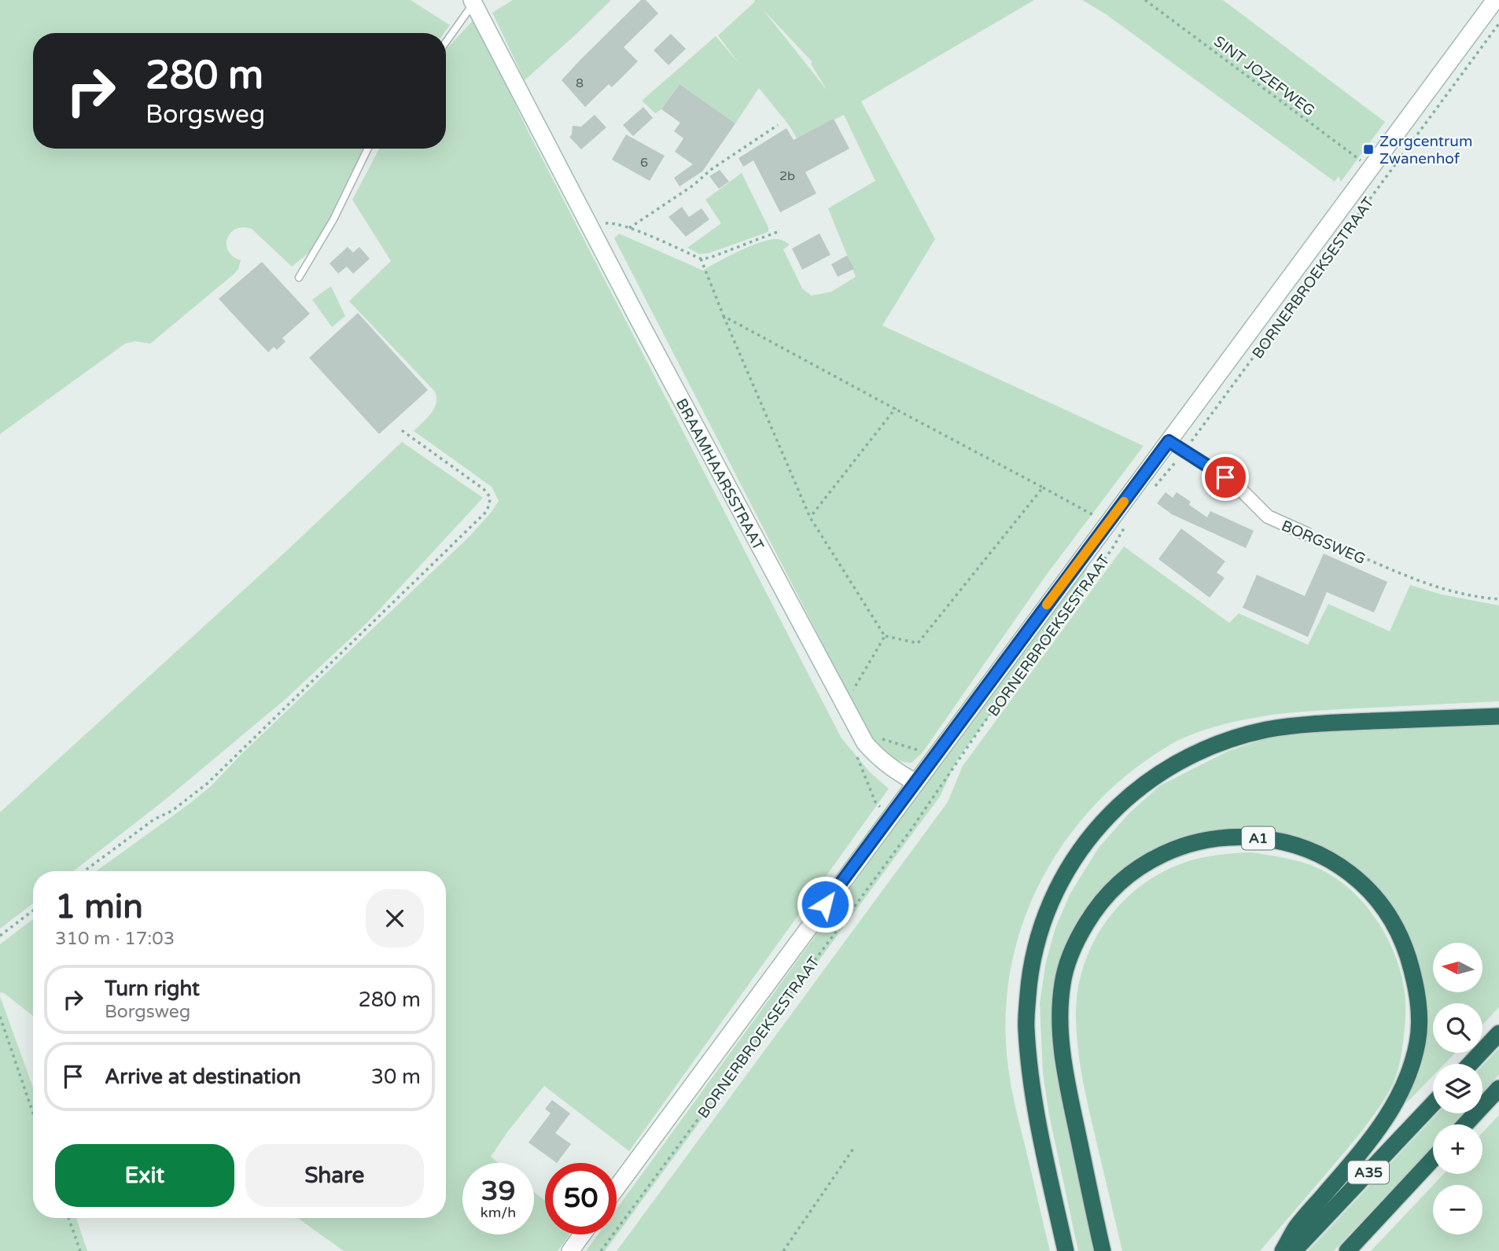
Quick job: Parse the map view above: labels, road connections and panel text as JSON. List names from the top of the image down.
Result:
{
  "streets": {
    "highway": ["A1", "A35"],
    "main road": ["BORNERBROEKSESTRAAT", "BRAAMHAARSSTRAAT"],
    "street": ["BORGSWEG"],
    "path": ["SINT JOZEFWEG"]
  },
  "crossings": [
    ["SINT JOZEFWEG", "BORNERBROEKSESTRAAT"],
    ["BORNERBROEKSESTRAAT", "BRAAMHAARSSTRAAT"],
    ["BORNERBROEKSESTRAAT", "BORGSWEG"]
  ],
  "places": {
    "transit": ["Zorgcentrum Zwanenhof"]
  },
  "house_numbers": ["8", "6", "2b"],
  "north": "left",
  "page": {
    "turn": ["280 m", "Borgsweg"],
    "heading": ["1 min", "310 m · 17:03"],
    "map_buttons": ["+", "−"],
    "list": [
      {
        "name": "Turn right",
        "note": "Borgsweg",
        "value": "280 m"
      },
      {
        "name": "Arrive at destination",
        "value": "30 m"
      }
    ],
    "buttons": ["Exit", "Share"],
    "speed": "39 km/h",
    "limit": "50"
  }
}
